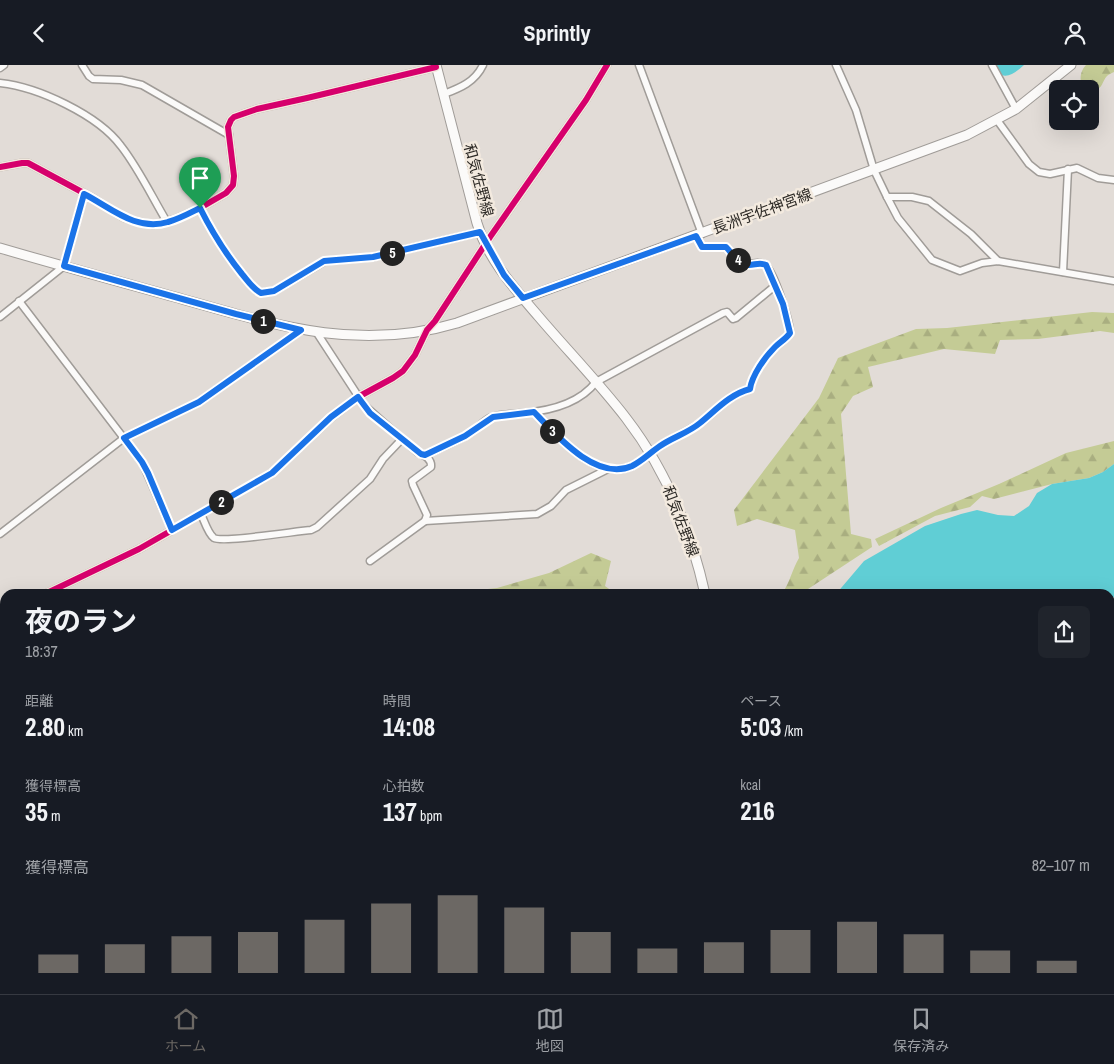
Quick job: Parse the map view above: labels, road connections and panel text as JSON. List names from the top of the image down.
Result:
{
  "streets": {
    "main road": ["和気佐野線", "長洲宇佐神宮線"]
  },
  "crossings": [
    ["和気佐野線", "長洲宇佐神宮線"]
  ],
  "page": {
    "header": "Sprintly",
    "pins": [
      "5",
      "4",
      "1",
      "3",
      "2"
    ],
    "heading": ["夜のラン", "18:37"],
    "stats": [
      ["距離", "2.80 km"],
      ["時間", "14:08"],
      ["ペース", "5:03 /km"],
      ["獲得標高", "35 m"],
      ["心拍数", "137 bpm"],
      ["kcal", "216"]
    ],
    "chart": ["獲得標高", "82–107 m"],
    "tabs": ["ホーム", "地図", "保存済み"]
  }
}
